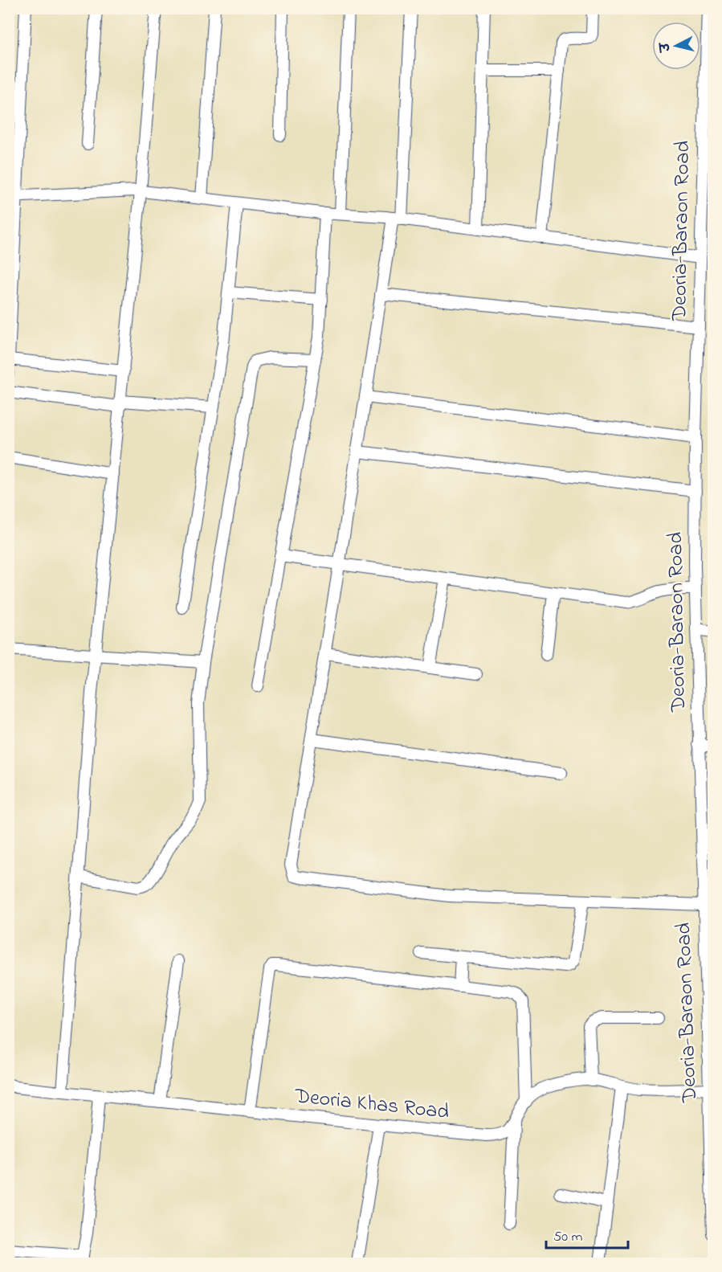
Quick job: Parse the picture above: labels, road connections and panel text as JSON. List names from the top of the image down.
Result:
{
  "streets": {
    "street": ["Deoria-Baraon Road", "Deoria Khas Road"]
  },
  "scale_bar": "50 m",
  "north": "left"
}
